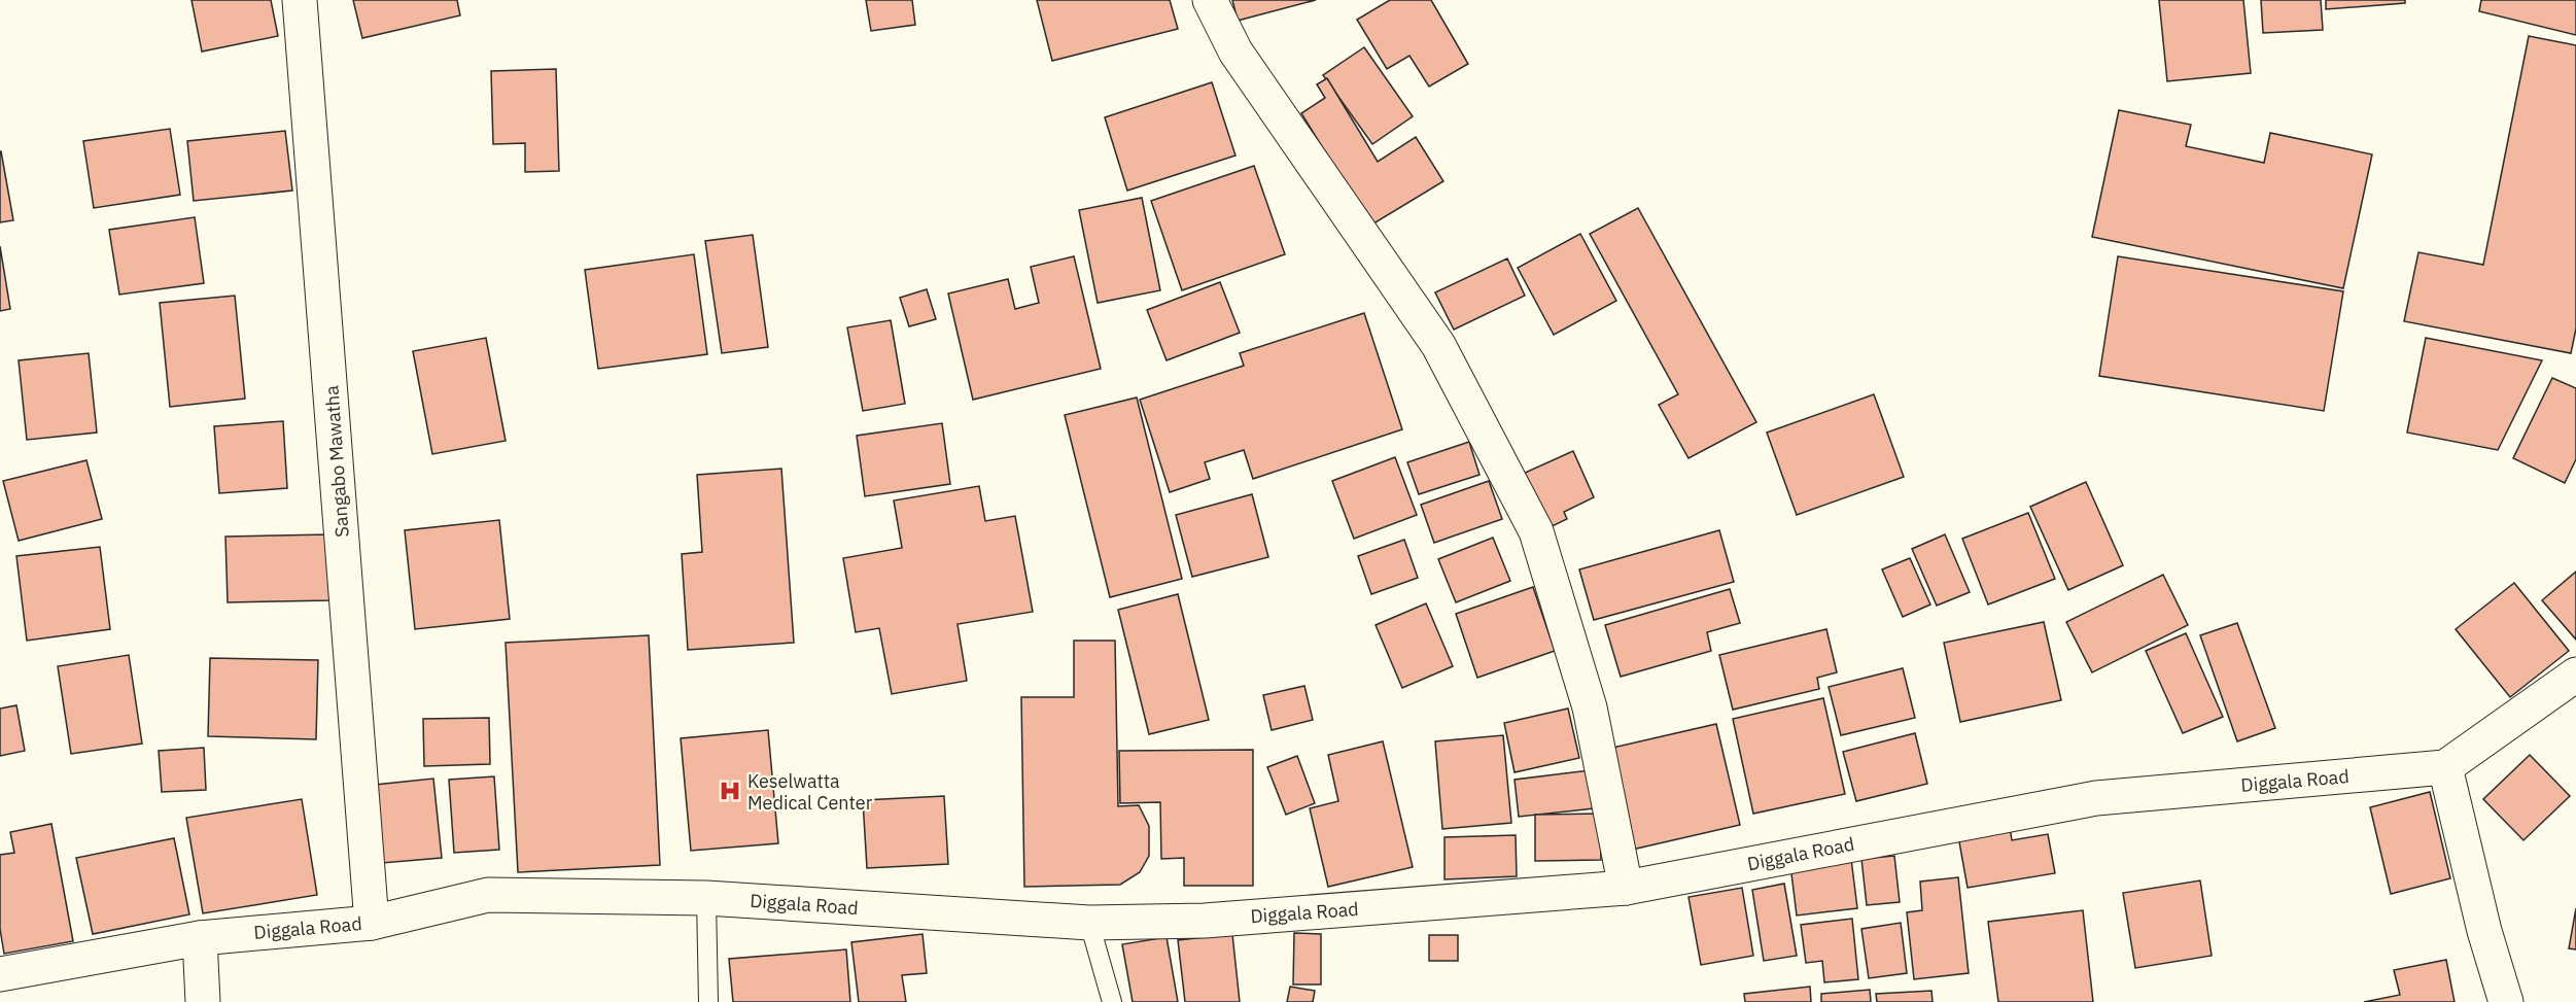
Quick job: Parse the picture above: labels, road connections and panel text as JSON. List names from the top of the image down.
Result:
{
  "streets": {
    "street": ["Sangabo Mawatha", "Diggala Road"]
  },
  "crossings": [
    ["Sangabo Mawatha", "Diggala Road"]
  ],
  "places": {
    "hospital": ["Keselwatta Medical Center"]
  }
}
